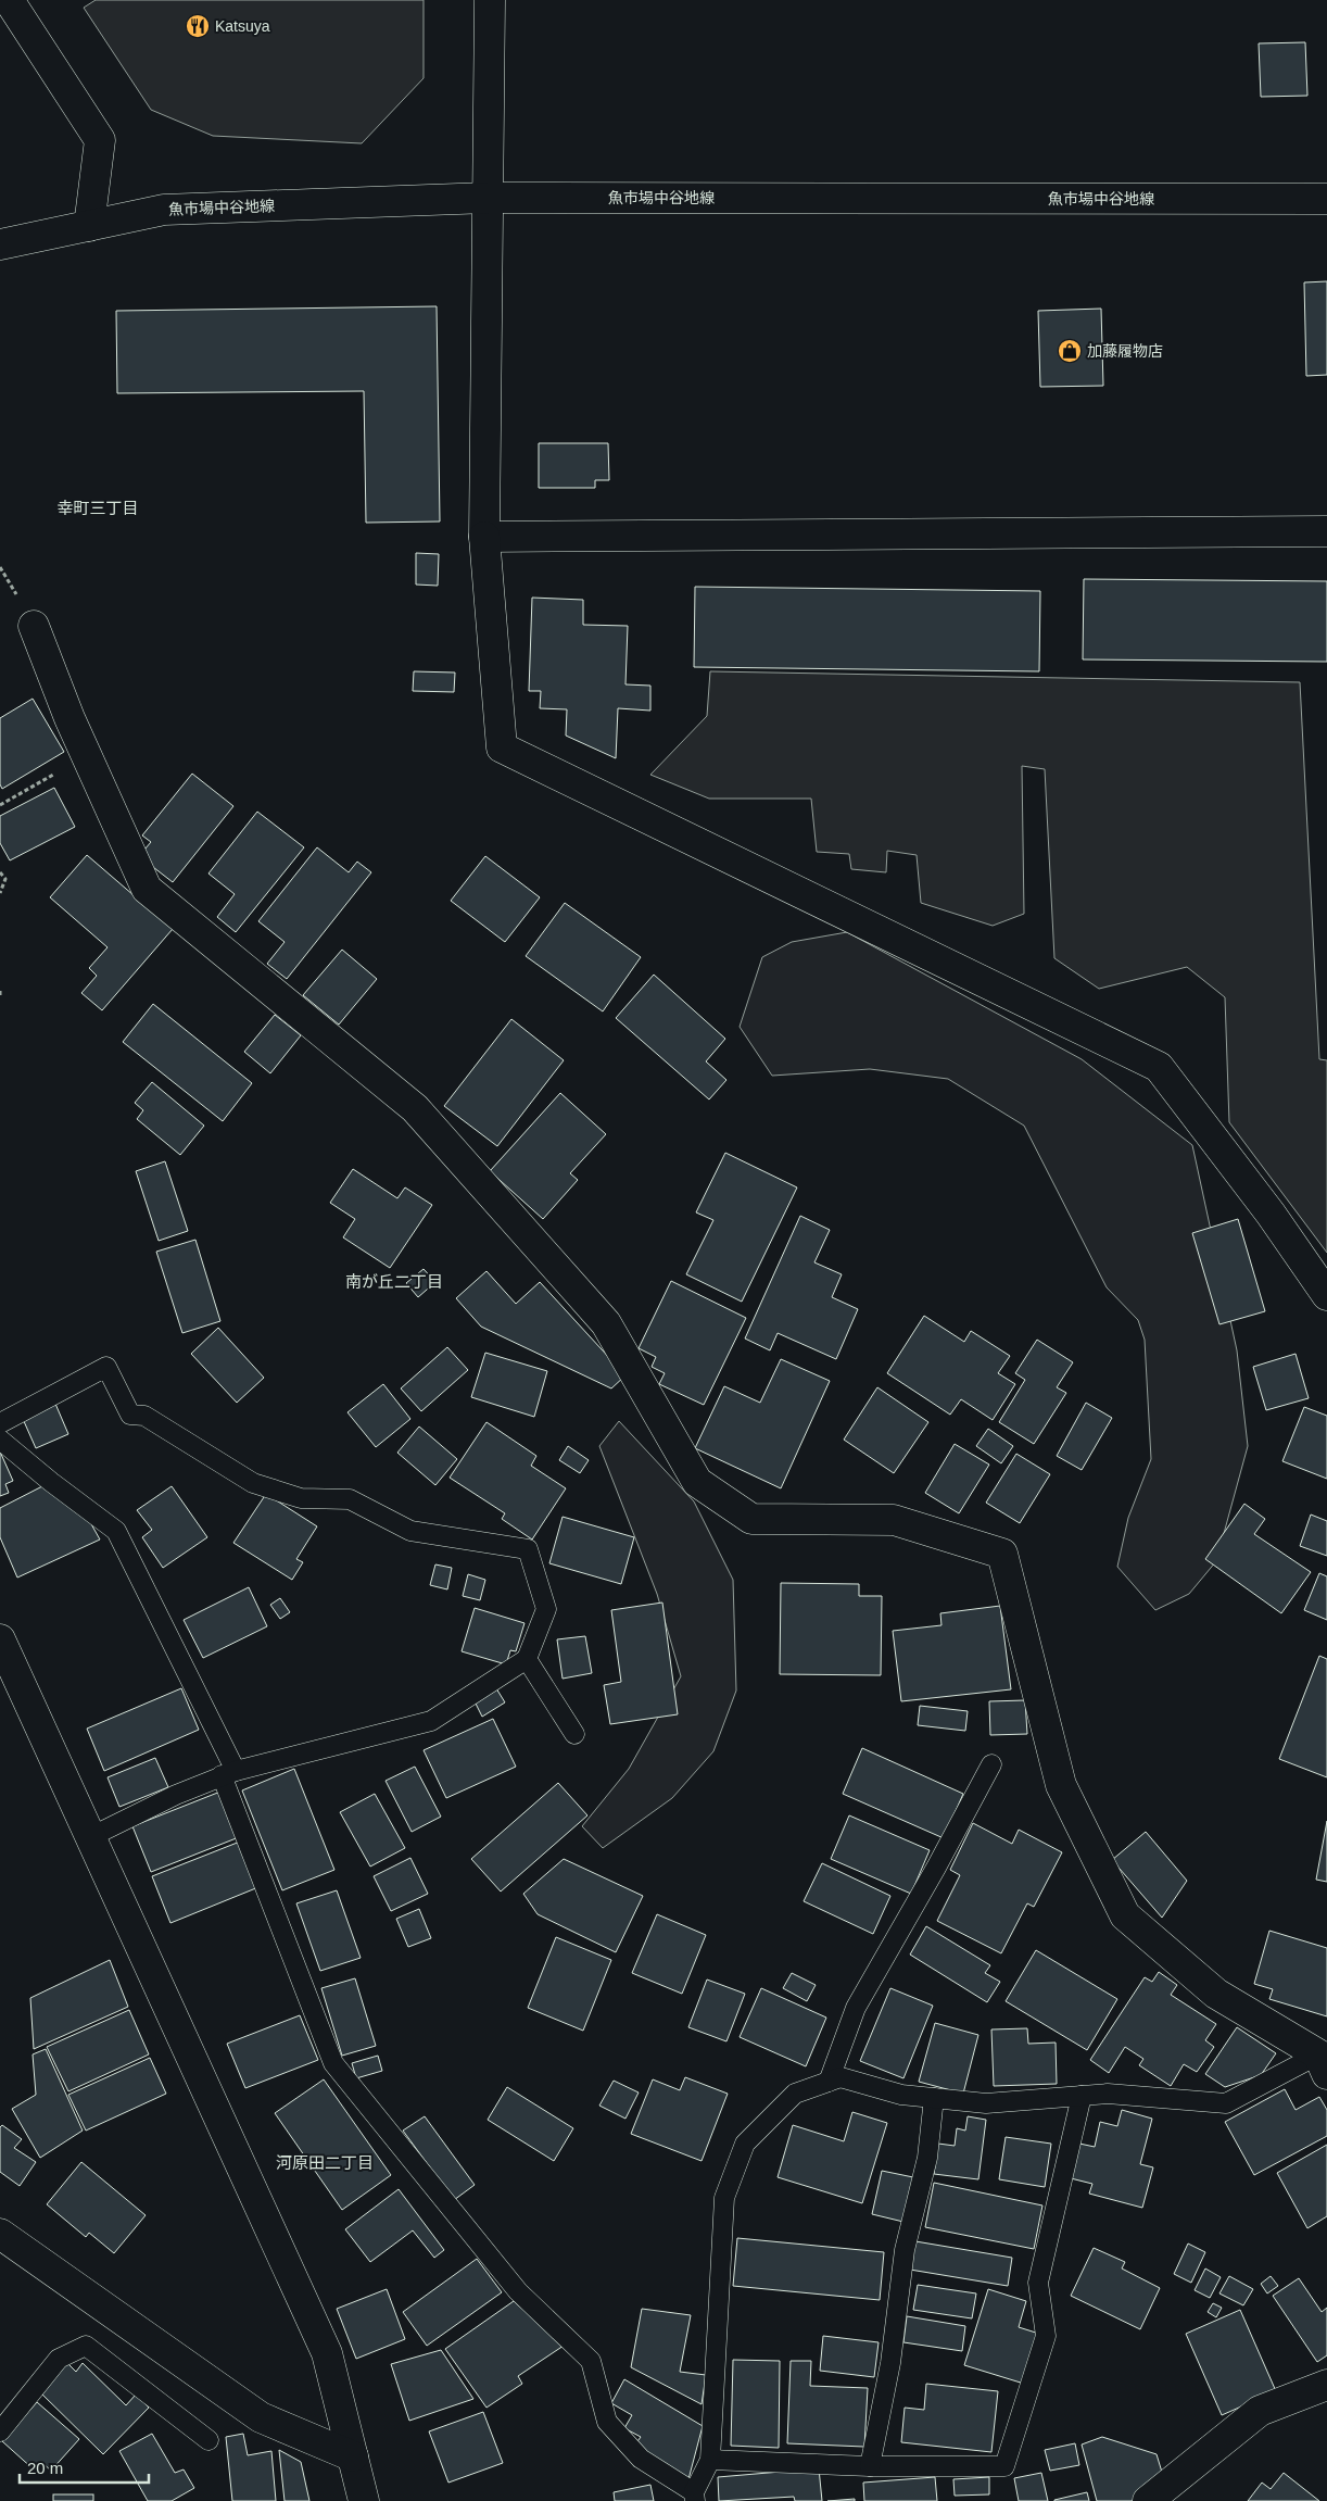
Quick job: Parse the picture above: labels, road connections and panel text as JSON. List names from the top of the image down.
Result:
{
  "streets": {
    "street": ["魚市場中谷地線"]
  },
  "districts": ["幸町三丁目", "南が丘二丁目", "河原田二丁目"],
  "places": {
    "restaurant": ["Katsuya"],
    "shop": ["加藤履物店"]
  },
  "scale_bar": "20 m"
}
